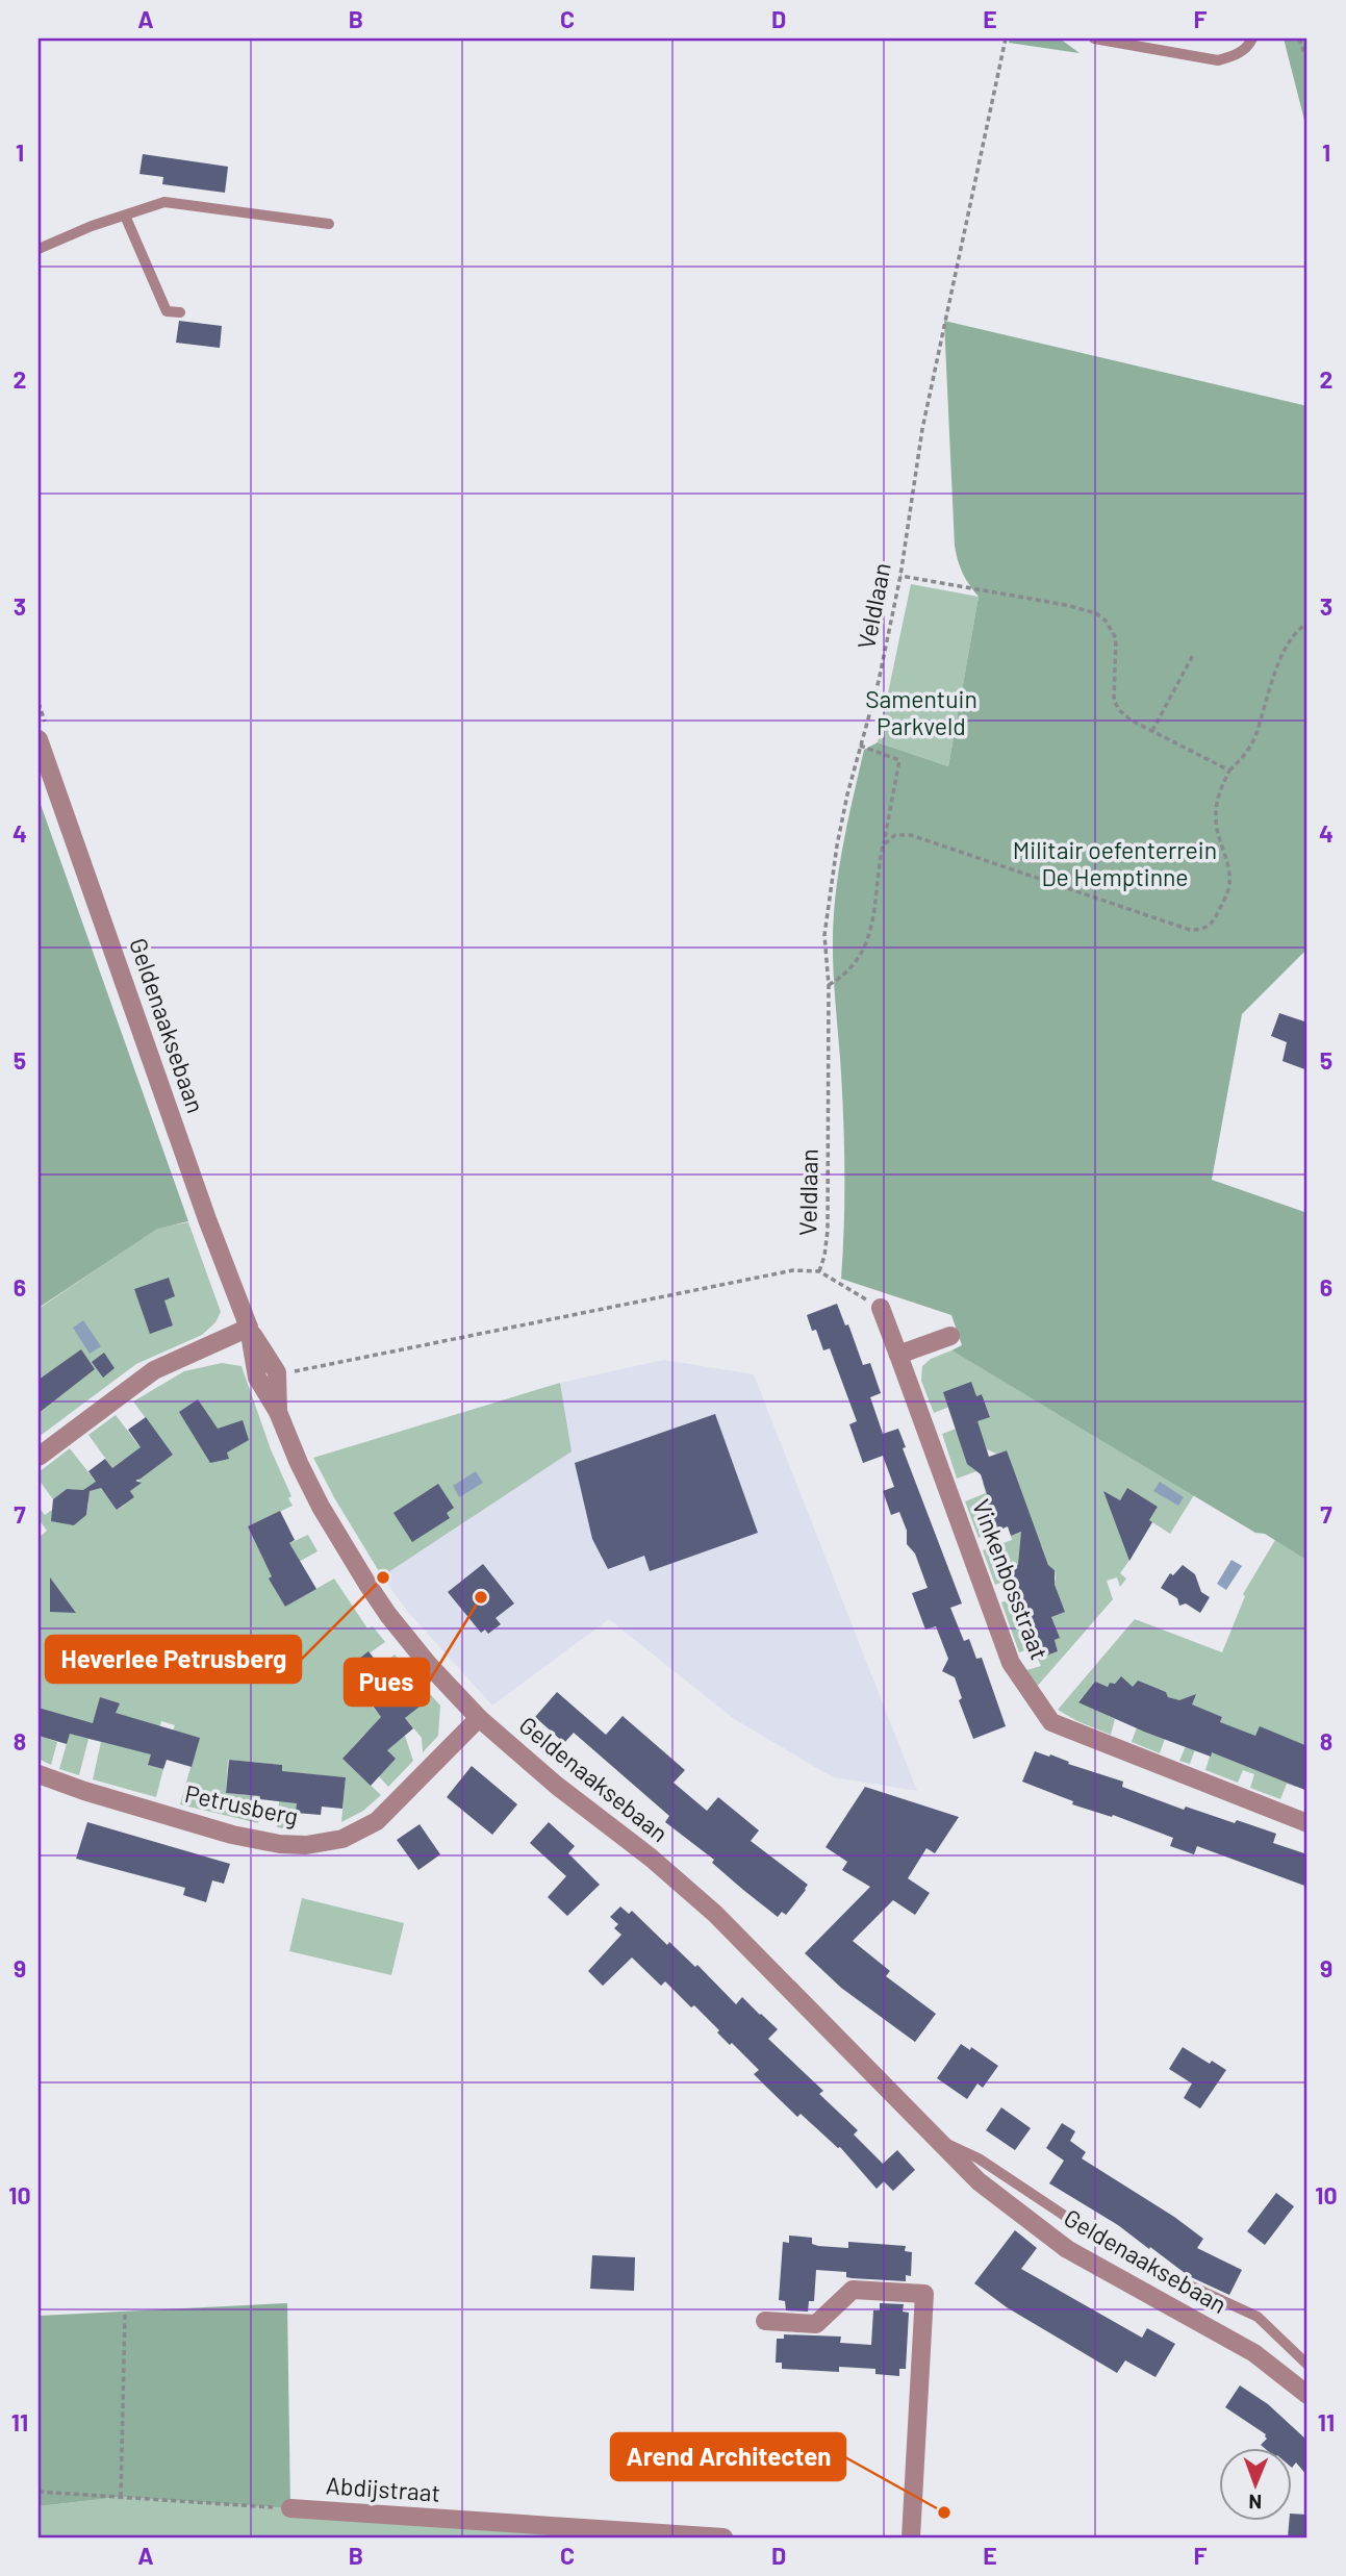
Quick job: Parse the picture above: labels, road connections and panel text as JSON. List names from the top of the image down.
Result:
{
  "streets": {
    "street": [
      "Geldenaaksebaan",
      "Vinkenbosstraat",
      "Petrusberg",
      "Abdijstraat"
    ],
    "path": ["Veldlaan"]
  },
  "crossings": [
    ["Geldenaaksebaan", "Petrusberg"]
  ],
  "parks": ["Samentuin Parkveld", "Militair oefenterrein De Hemptinne"],
  "places": ["Heverlee Petrusberg", "Pues", "Arend Architecten"],
  "north": "bottom",
  "grid": {
    "columns": [
      "A",
      "B",
      "C",
      "D",
      "E",
      "F"
    ],
    "rows": [
      "1",
      "2",
      "3",
      "4",
      "5",
      "6",
      "7",
      "8",
      "9",
      "10",
      "11"
    ]
  }
}
